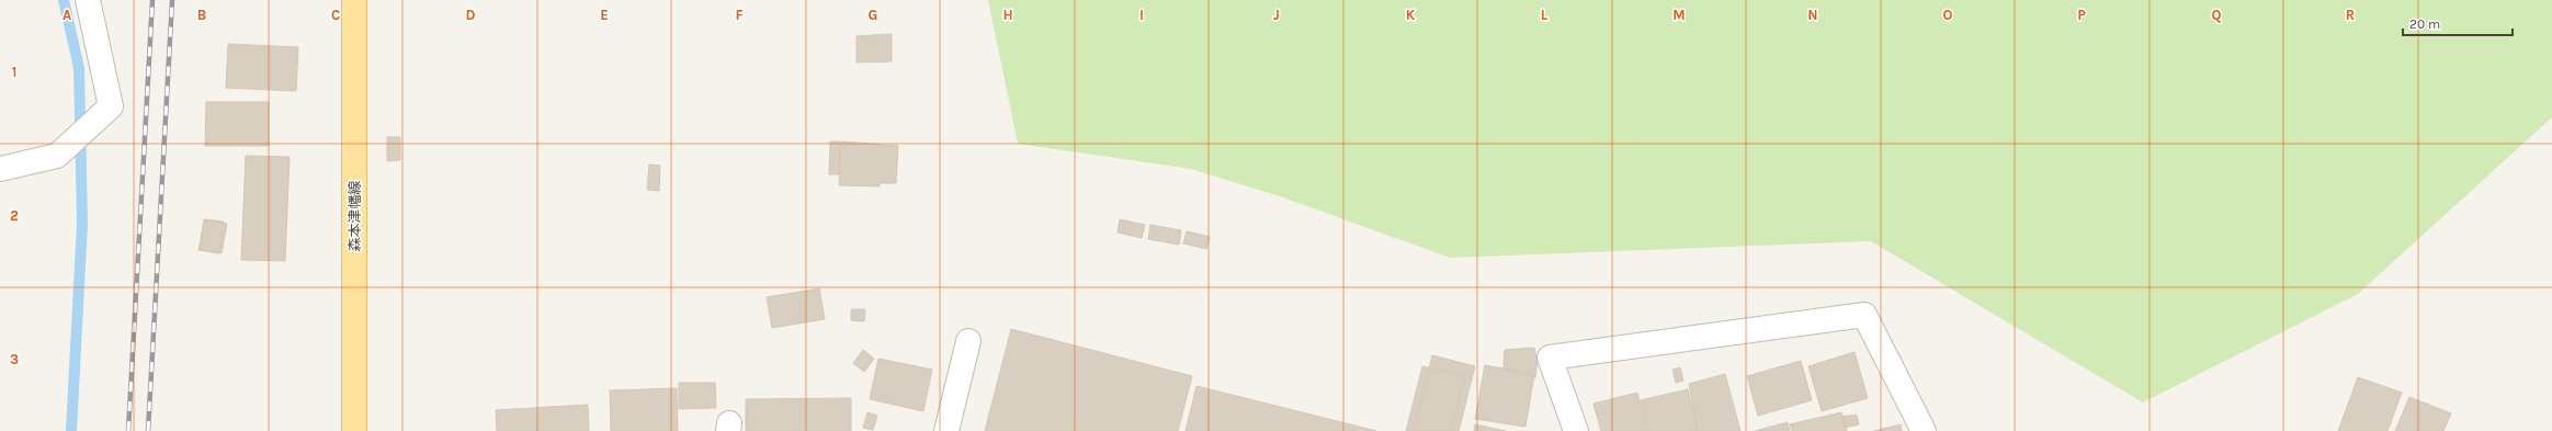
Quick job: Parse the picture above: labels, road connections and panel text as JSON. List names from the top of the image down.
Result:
{
  "streets": {
    "main road": ["森本津幡線"]
  },
  "scale_bar": "20 m",
  "grid": {
    "columns": [
      "A",
      "B",
      "C",
      "D",
      "E",
      "F",
      "G",
      "H",
      "I",
      "J",
      "K",
      "L",
      "M",
      "N",
      "O",
      "P",
      "Q",
      "R"
    ],
    "rows": ["1", "2", "3"]
  }
}
